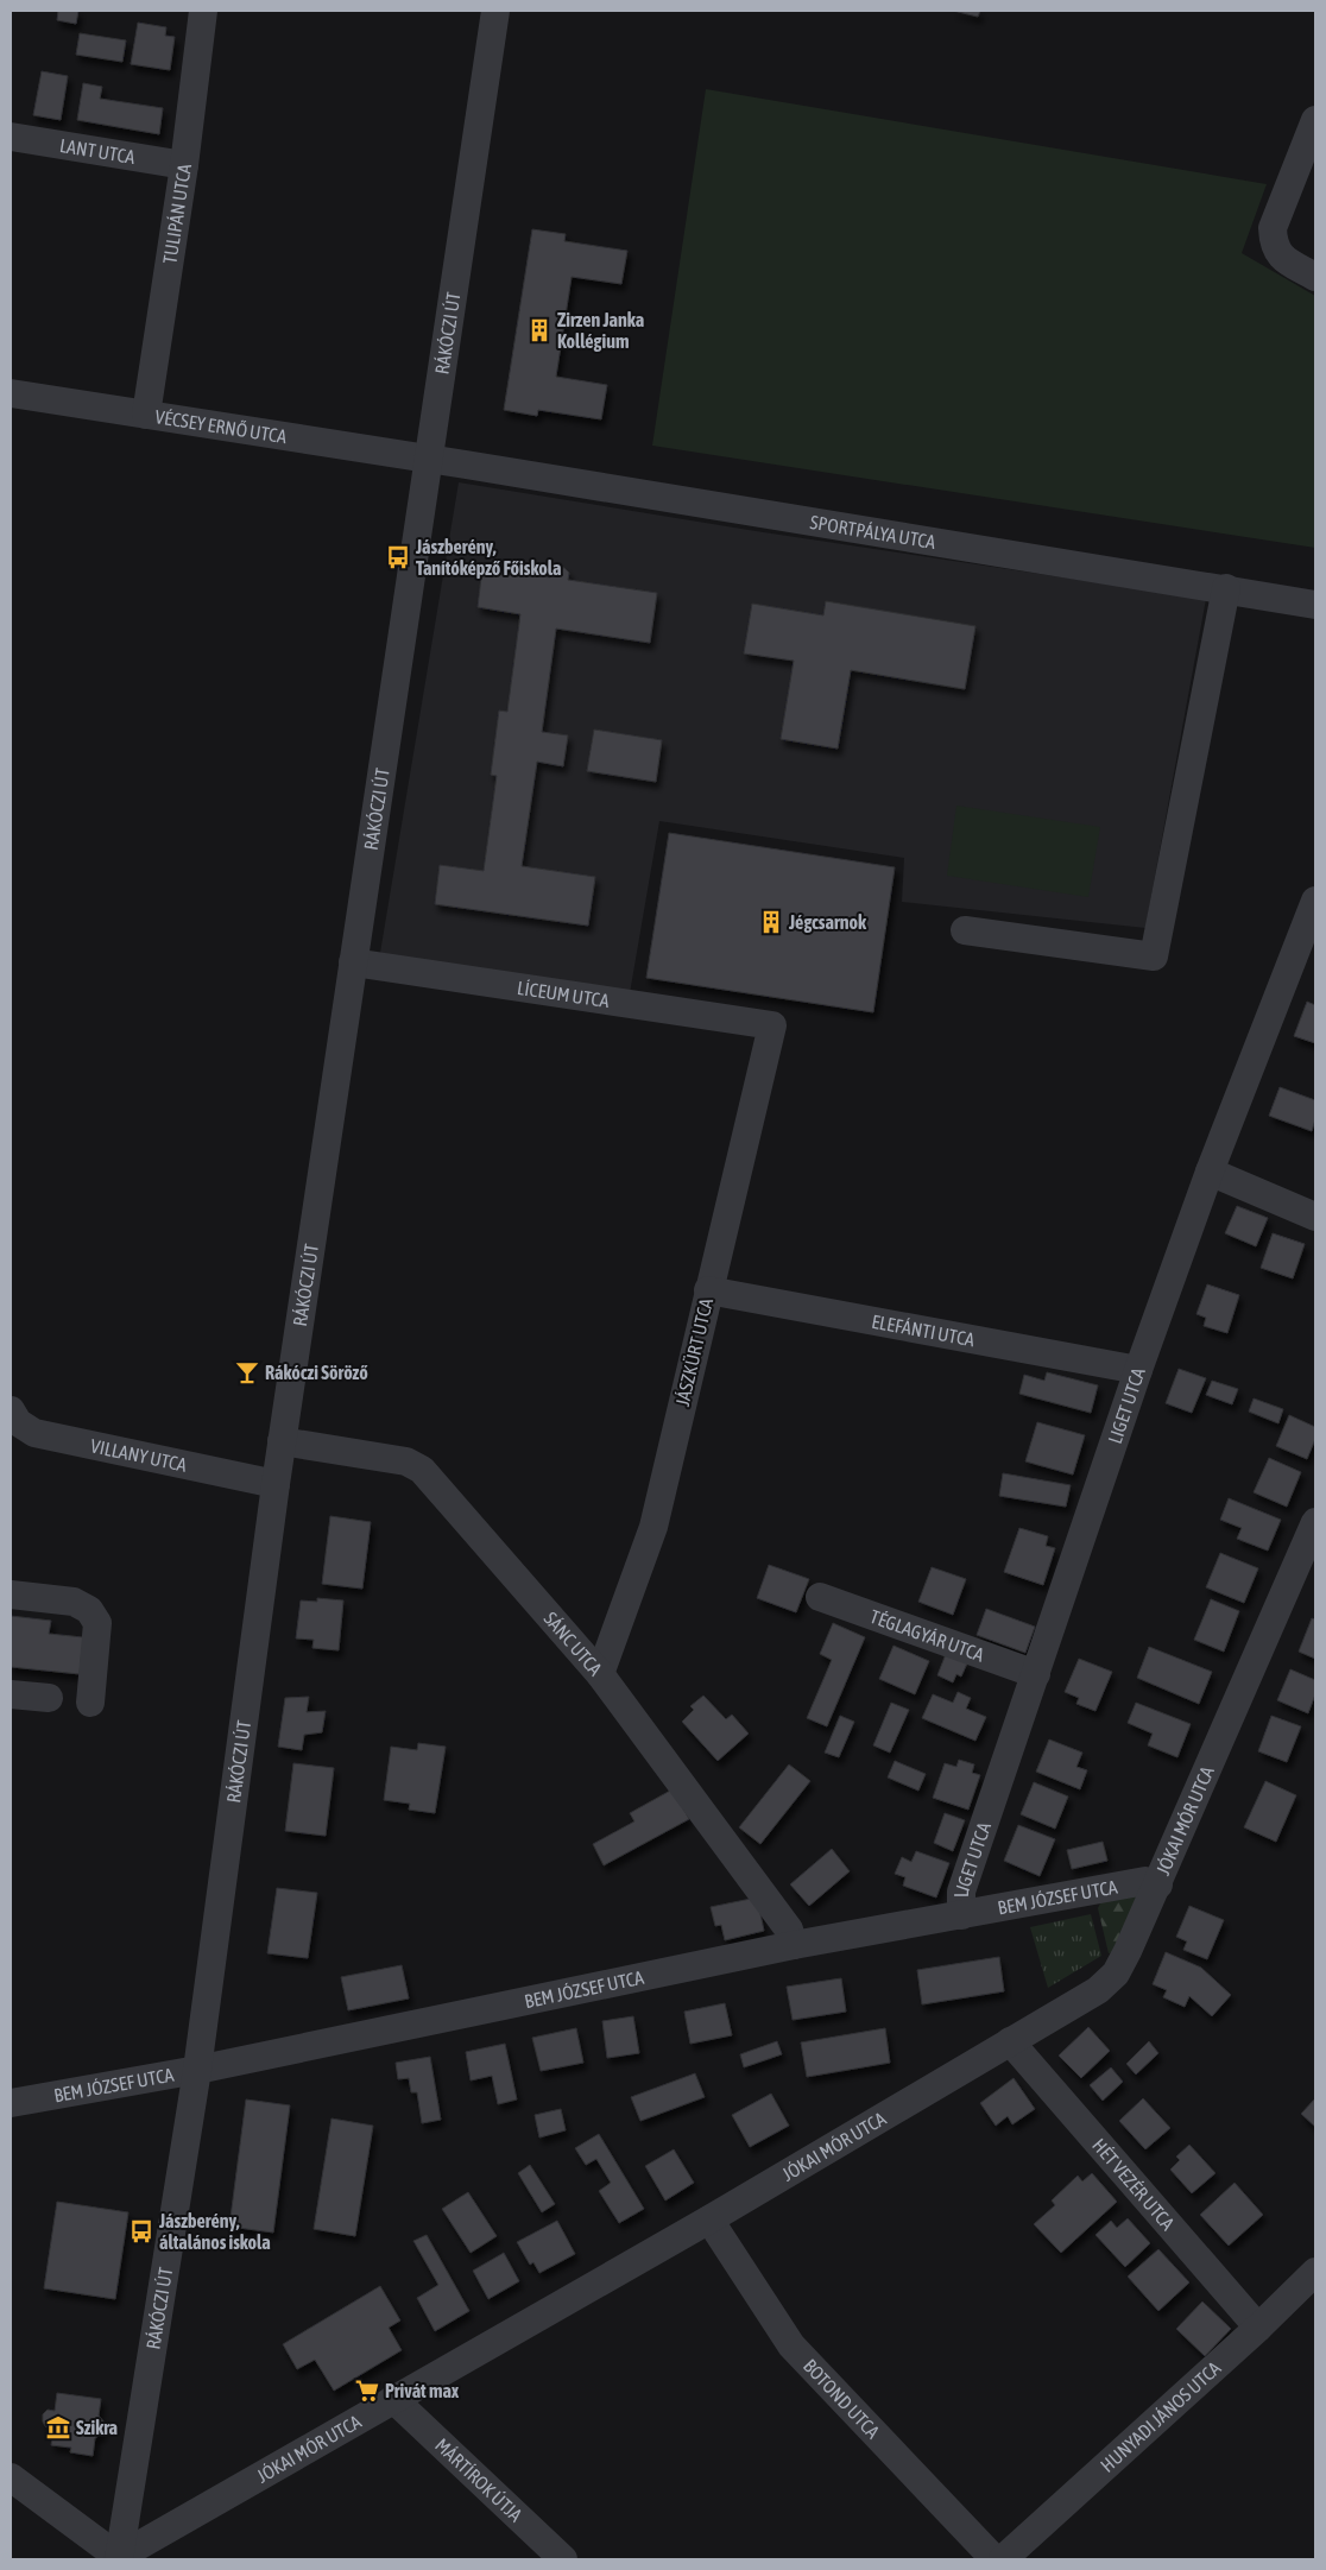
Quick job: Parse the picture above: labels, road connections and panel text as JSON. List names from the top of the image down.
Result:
{
  "streets": {
    "street": [
      "LANT UTCA",
      "TULIPÁN UTCA",
      "RÁKÓCZI ÚT",
      "VÉCSEY ERNŐ UTCA",
      "SPORTPÁLYA UTCA",
      "LÍCEUM UTCA",
      "ELEFÁNTI UTCA",
      "JÁSZKÜRT UTCA",
      "LIGET UTCA",
      "VILLANY UTCA",
      "TÉGLAGYÁR UTCA",
      "SÁNC UTCA",
      "JÓKAI MÓR UTCA",
      "BEM JÓZSEF UTCA",
      "HÉT VEZÉR UTCA",
      "BOTOND UTCA",
      "HUNYADI JÁNOS UTCA",
      "MÁRTÍROK ÚTJA"
    ]
  },
  "crossings": [
    ["LANT UTCA", "TULIPÁN UTCA"],
    ["TULIPÁN UTCA", "VÉCSEY ERNŐ UTCA"],
    ["RÁKÓCZI ÚT", "VÉCSEY ERNŐ UTCA"],
    ["RÁKÓCZI ÚT", "SPORTPÁLYA UTCA"],
    ["RÁKÓCZI ÚT", "LÍCEUM UTCA"],
    ["RÁKÓCZI ÚT", "VILLANY UTCA"],
    ["RÁKÓCZI ÚT", "SÁNC UTCA"],
    ["RÁKÓCZI ÚT", "JÓKAI MÓR UTCA"],
    ["RÁKÓCZI ÚT", "BEM JÓZSEF UTCA"],
    ["VÉCSEY ERNŐ UTCA", "SPORTPÁLYA UTCA"],
    ["LÍCEUM UTCA", "JÁSZKÜRT UTCA"],
    ["ELEFÁNTI UTCA", "JÁSZKÜRT UTCA"],
    ["ELEFÁNTI UTCA", "LIGET UTCA"],
    ["JÁSZKÜRT UTCA", "SÁNC UTCA"],
    ["LIGET UTCA", "TÉGLAGYÁR UTCA"],
    ["LIGET UTCA", "BEM JÓZSEF UTCA"],
    ["SÁNC UTCA", "BEM JÓZSEF UTCA"],
    ["JÓKAI MÓR UTCA", "BEM JÓZSEF UTCA"],
    ["JÓKAI MÓR UTCA", "HÉT VEZÉR UTCA"],
    ["JÓKAI MÓR UTCA", "BOTOND UTCA"],
    ["JÓKAI MÓR UTCA", "MÁRTÍROK ÚTJA"],
    ["HÉT VEZÉR UTCA", "HUNYADI JÁNOS UTCA"]
  ],
  "places": {
    "building": ["Zirzen Janka Kollégium", "Jégcsarnok"],
    "bus stop": ["Jászberény, Tanítóképző Főiskola", "Jászberény, általános iskola"],
    "bar": ["Rákóczi Söröző"],
    "supermarket": ["Privát max"],
    "museum": ["Szikra"]
  }
}
